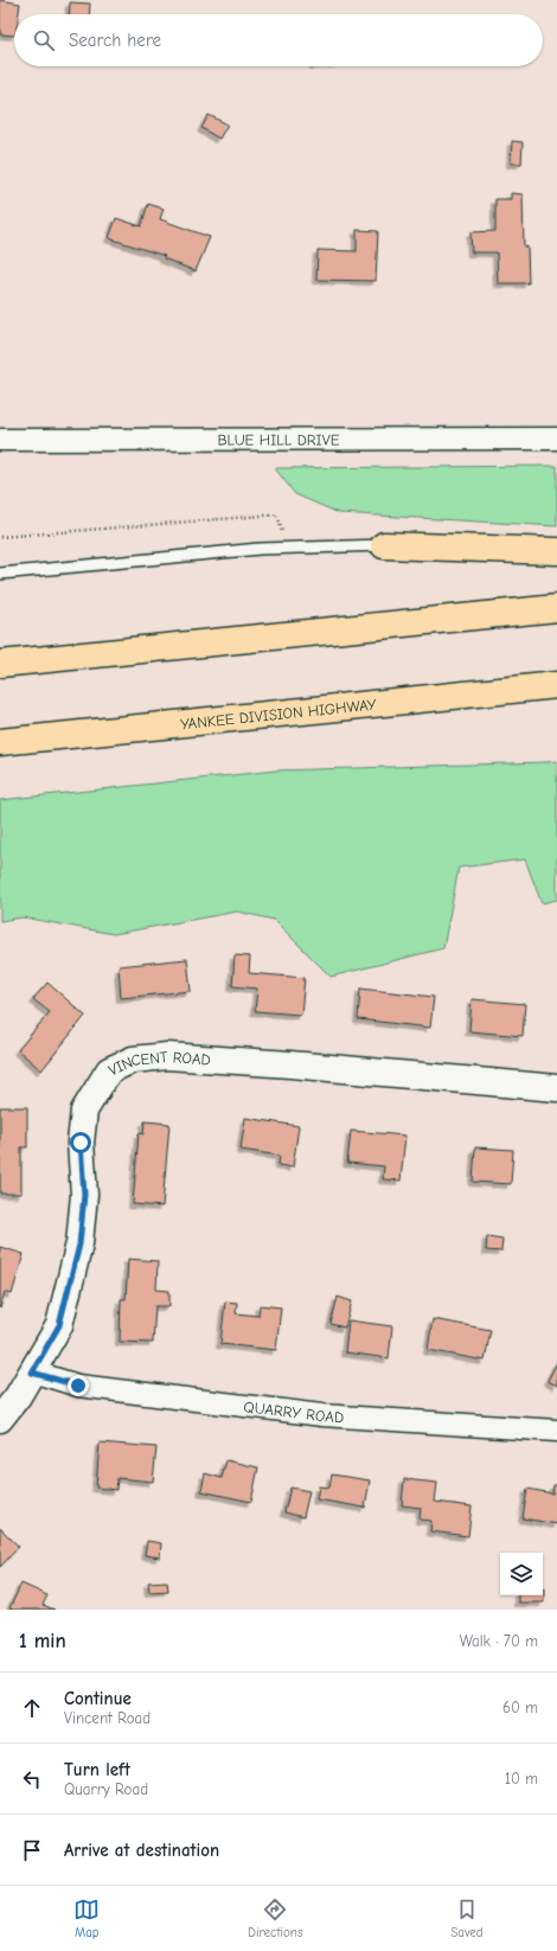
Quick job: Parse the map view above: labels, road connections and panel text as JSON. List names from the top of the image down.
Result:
{
  "streets": {
    "highway": ["YANKEE DIVISION HIGHWAY"],
    "street": ["BLUE HILL DRIVE", "VINCENT ROAD", "QUARRY ROAD"]
  },
  "crossings": [
    ["VINCENT ROAD", "QUARRY ROAD"]
  ],
  "page": {
    "search": "Search here",
    "heading": ["1 min", "Walk · 70 m"],
    "list": [
      ["Continue", "Vincent Road", "60 m"],
      ["Turn left", "Quarry Road", "10 m"],
      "Arrive at destination"
    ],
    "nav": ["Map", "Directions", "Saved"]
  }
}
